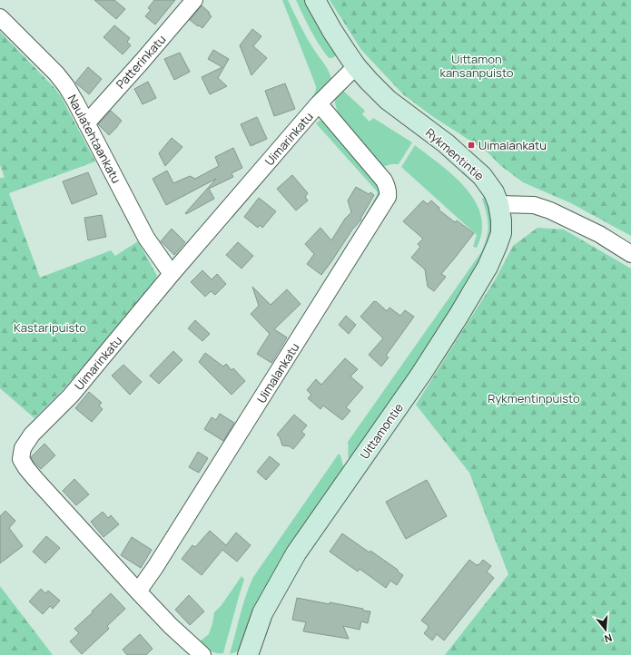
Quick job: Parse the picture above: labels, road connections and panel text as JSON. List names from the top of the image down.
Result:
{
  "streets": {
    "street": [
      "Patterinkatu",
      "Naulatehtaankatu",
      "Uimarinkatu",
      "Rykmentintie",
      "Uimalankatu",
      "Uittamontie"
    ]
  },
  "crossings": [
    ["Patterinkatu", "Naulatehtaankatu"],
    ["Naulatehtaankatu", "Uimarinkatu"],
    ["Uimarinkatu", "Rykmentintie"],
    ["Uimarinkatu", "Uimalankatu"],
    ["Rykmentintie", "Uittamontie"]
  ],
  "parks": ["Uittamon kansanpuisto", "Kastaripuisto", "Rykmentinpuisto"],
  "places": {
    "transit": ["Uimalankatu"]
  },
  "north": "bottom"
}
